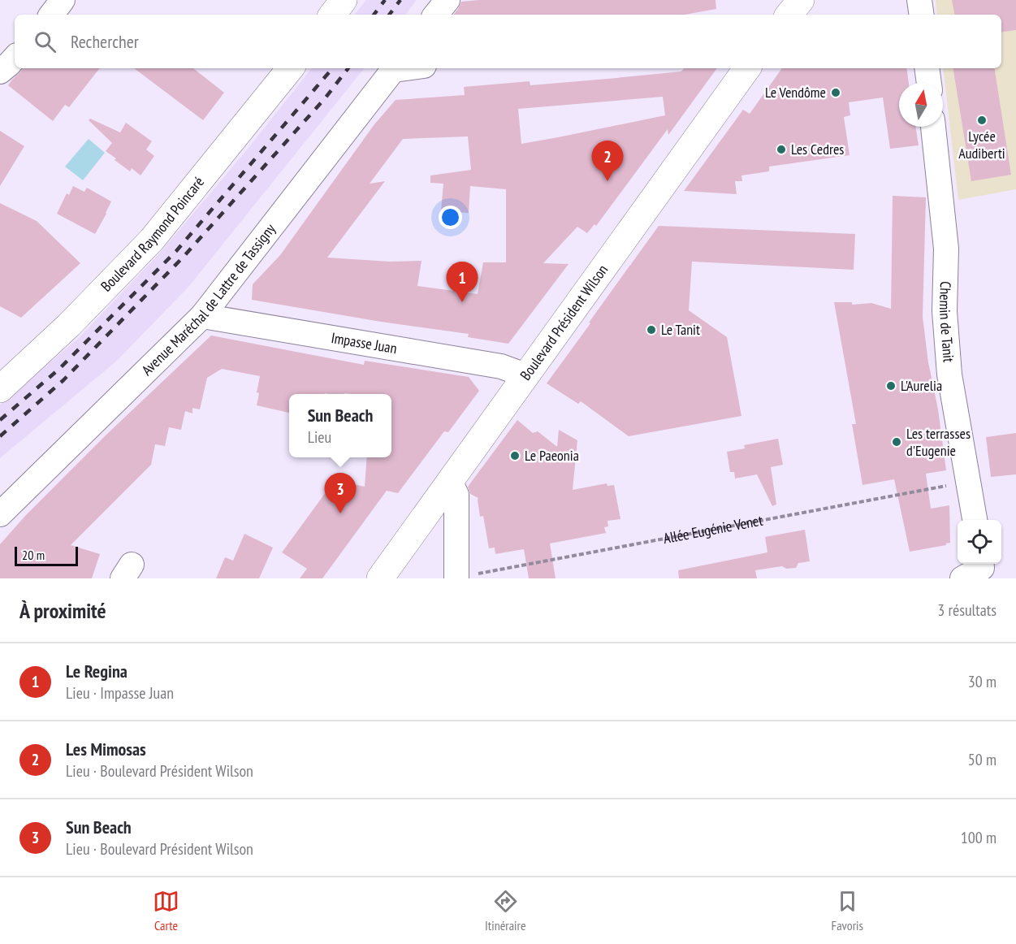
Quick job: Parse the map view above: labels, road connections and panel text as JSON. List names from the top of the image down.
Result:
{
  "streets": {
    "main road": ["Boulevard Raymond Poincaré", "Boulevard Président Wilson"],
    "street": ["Avenue Maréchal de Lattre de Tassigny", "Chemin de Tanit", "Impasse Juan"],
    "path": ["Allée Eugénie Venet"]
  },
  "crossings": [
    ["Avenue Maréchal de Lattre de Tassigny", "Impasse Juan"],
    ["Boulevard Président Wilson", "Impasse Juan"],
    ["Chemin de Tanit", "Allée Eugénie Venet"]
  ],
  "places": [
    "Le Vendôme",
    "Lycée Audiberti",
    "Les Cedres",
    "Le Tanit",
    "L'Aurelia",
    "Les terrasses d'Eugenie",
    "Le Paeonia"
  ],
  "scale_bar": "20 m",
  "north": "top",
  "page": {
    "search": "Rechercher",
    "pins": ["2", "1", "3"],
    "popup": ["Sun Beach", "Lieu"],
    "scale": "20 m",
    "heading": ["À proximité", "3 résultats"],
    "list": [
      {
        "mark": "1",
        "name": "Le Regina",
        "note": "Lieu · Impasse Juan",
        "value": "30 m"
      },
      {
        "mark": "2",
        "name": "Les Mimosas",
        "note": "Lieu · Boulevard Président Wilson",
        "value": "50 m"
      },
      {
        "mark": "3",
        "name": "Sun Beach",
        "note": "Lieu · Boulevard Président Wilson",
        "value": "100 m"
      }
    ],
    "nav": ["Carte", "Itinéraire", "Favoris"]
  }
}
